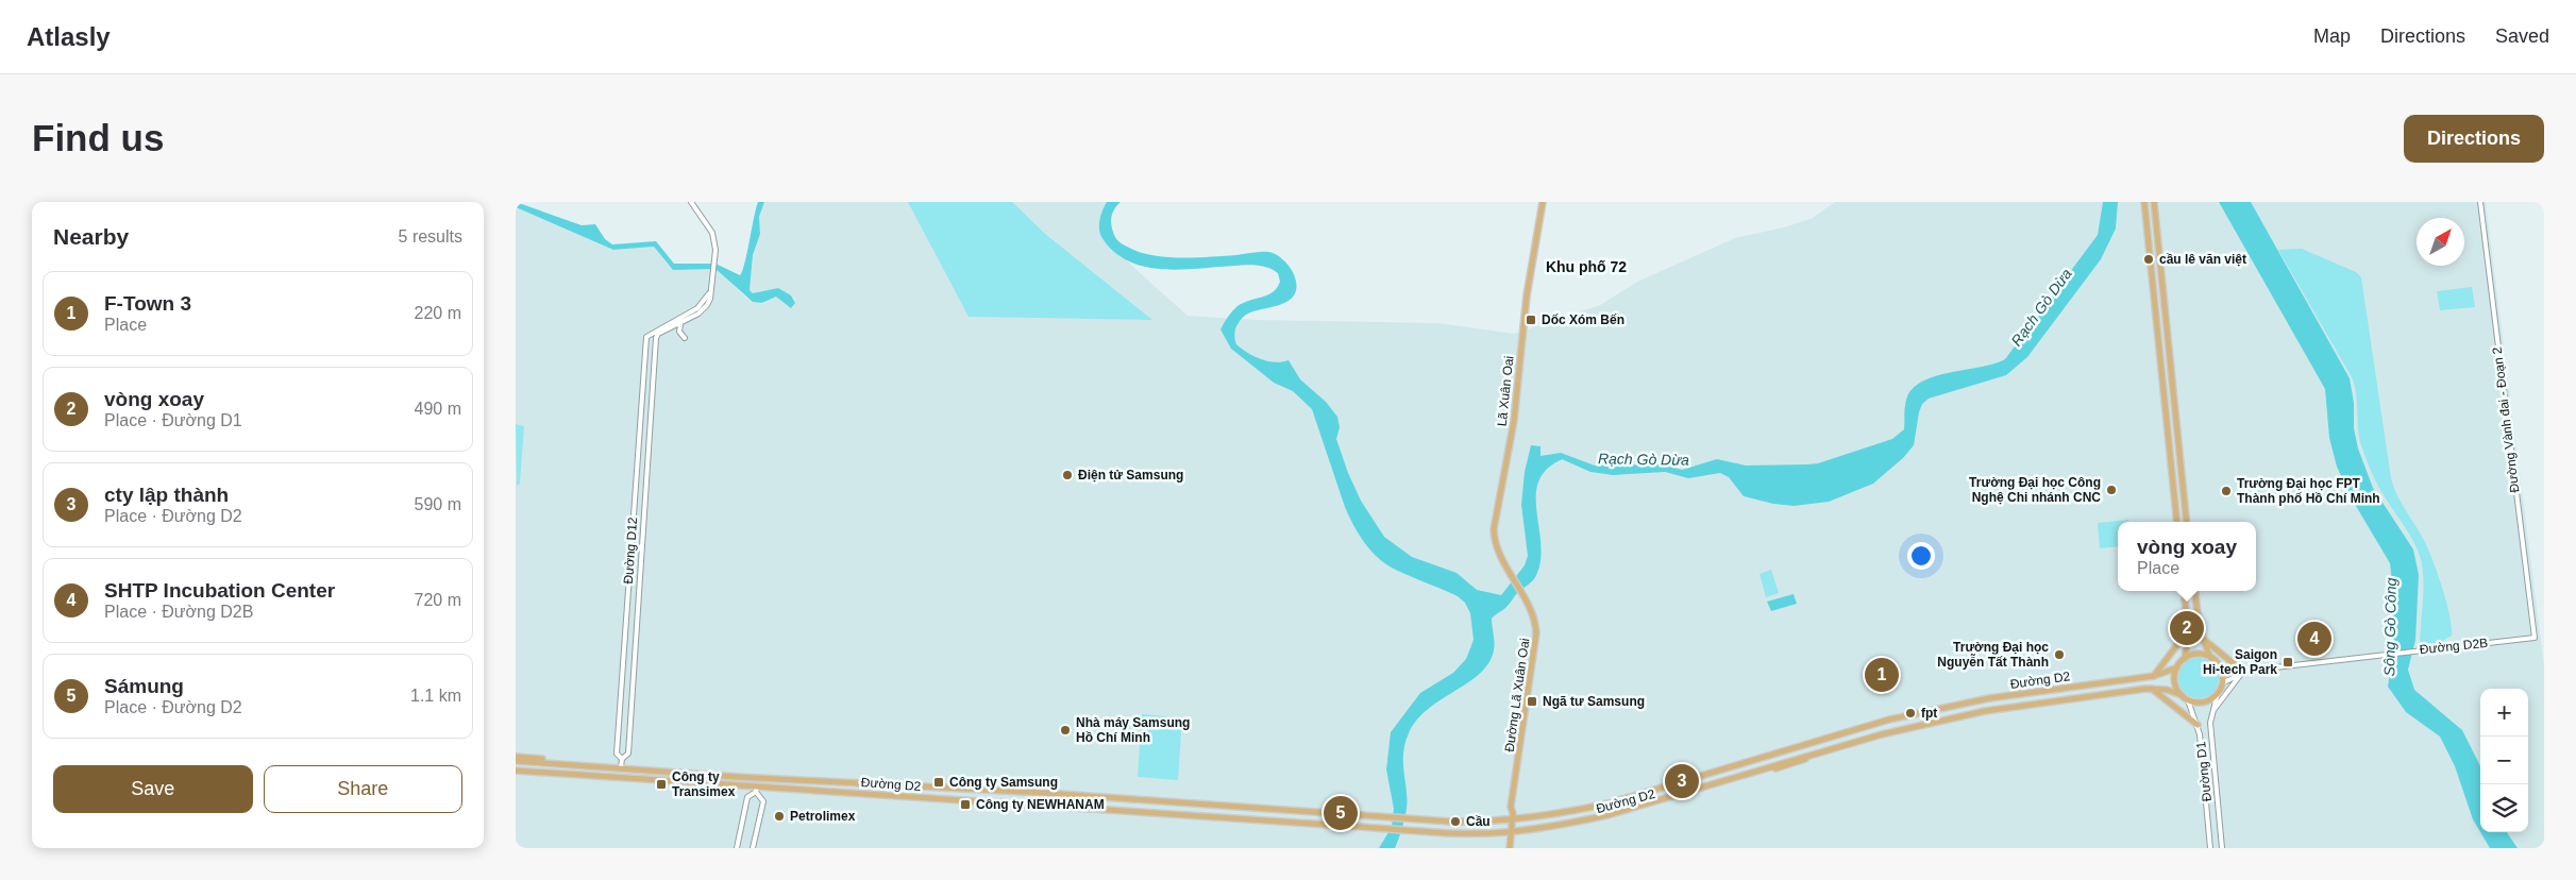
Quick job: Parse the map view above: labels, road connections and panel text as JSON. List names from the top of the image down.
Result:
{
  "streets": {
    "main road": ["Lã Xuân Oai", "Đường D2", "Đường Lã Xuân Oai"],
    "street": [
      "Đường Vành đai - Đoạn 2",
      "Đường D12",
      "Đường D2B",
      "Đường D1"
    ]
  },
  "crossings": [
    ["Lã Xuân Oai", "Đường Lã Xuân Oai"],
    ["Đường Vành đai - Đoạn 2", "Đường D2B"],
    ["Đường D12", "Đường D2"],
    ["Đường D2B", "Đường D2"],
    ["Đường D2B", "Đường D1"],
    ["Đường D2", "Đường Lã Xuân Oai"],
    ["Đường D2", "Đường D1"]
  ],
  "districts": ["Khu phố 72"],
  "water": ["Rạch Gò Dừa", "Sông Gò Công"],
  "places": {
    "other": [
      "cầu lê văn việt",
      "Điện tử Samsung",
      "Trường Đại học Công Nghệ Chi nhánh CNC",
      "Trường Đại học FPT Thành phố Hồ Chí Minh",
      "Trường Đại học Nguyễn Tất Thành",
      "fpt",
      "Nhà máy Samsung Hồ Chí Minh",
      "Petrolimex",
      "Cầu"
    ],
    "transit": [
      "Dốc Xóm Bến",
      "Saigon Hi-tech Park",
      "Ngã tư Samsung",
      "Công ty Samsung",
      "Công ty Transimex",
      "Công ty NEWHANAM"
    ]
  },
  "north": "top right",
  "page": {
    "header": "Atlasly",
    "nav": ["Map", "Directions", "Saved"],
    "buttons": [
      "Directions",
      ["Save", "Share"]
    ],
    "title": "Find us",
    "heading": ["Nearby", "5 results"],
    "list": [
      {
        "mark": "1",
        "name": "F-Town 3",
        "note": "Place",
        "value": "220 m"
      },
      {
        "mark": "2",
        "name": "vòng xoay",
        "note": "Place · Đường D1",
        "value": "490 m"
      },
      {
        "mark": "3",
        "name": "cty lập thành",
        "note": "Place · Đường D2",
        "value": "590 m"
      },
      {
        "mark": "4",
        "name": "SHTP Incubation Center",
        "note": "Place · Đường D2B",
        "value": "720 m"
      },
      {
        "mark": "5",
        "name": "Sámung",
        "note": "Place · Đường D2",
        "value": "1.1 km"
      }
    ],
    "popup": ["vòng xoay", "Place"],
    "pins": [
      "2",
      "4",
      "1",
      "3",
      "5"
    ],
    "map_buttons": ["+", "−"]
  }
}
